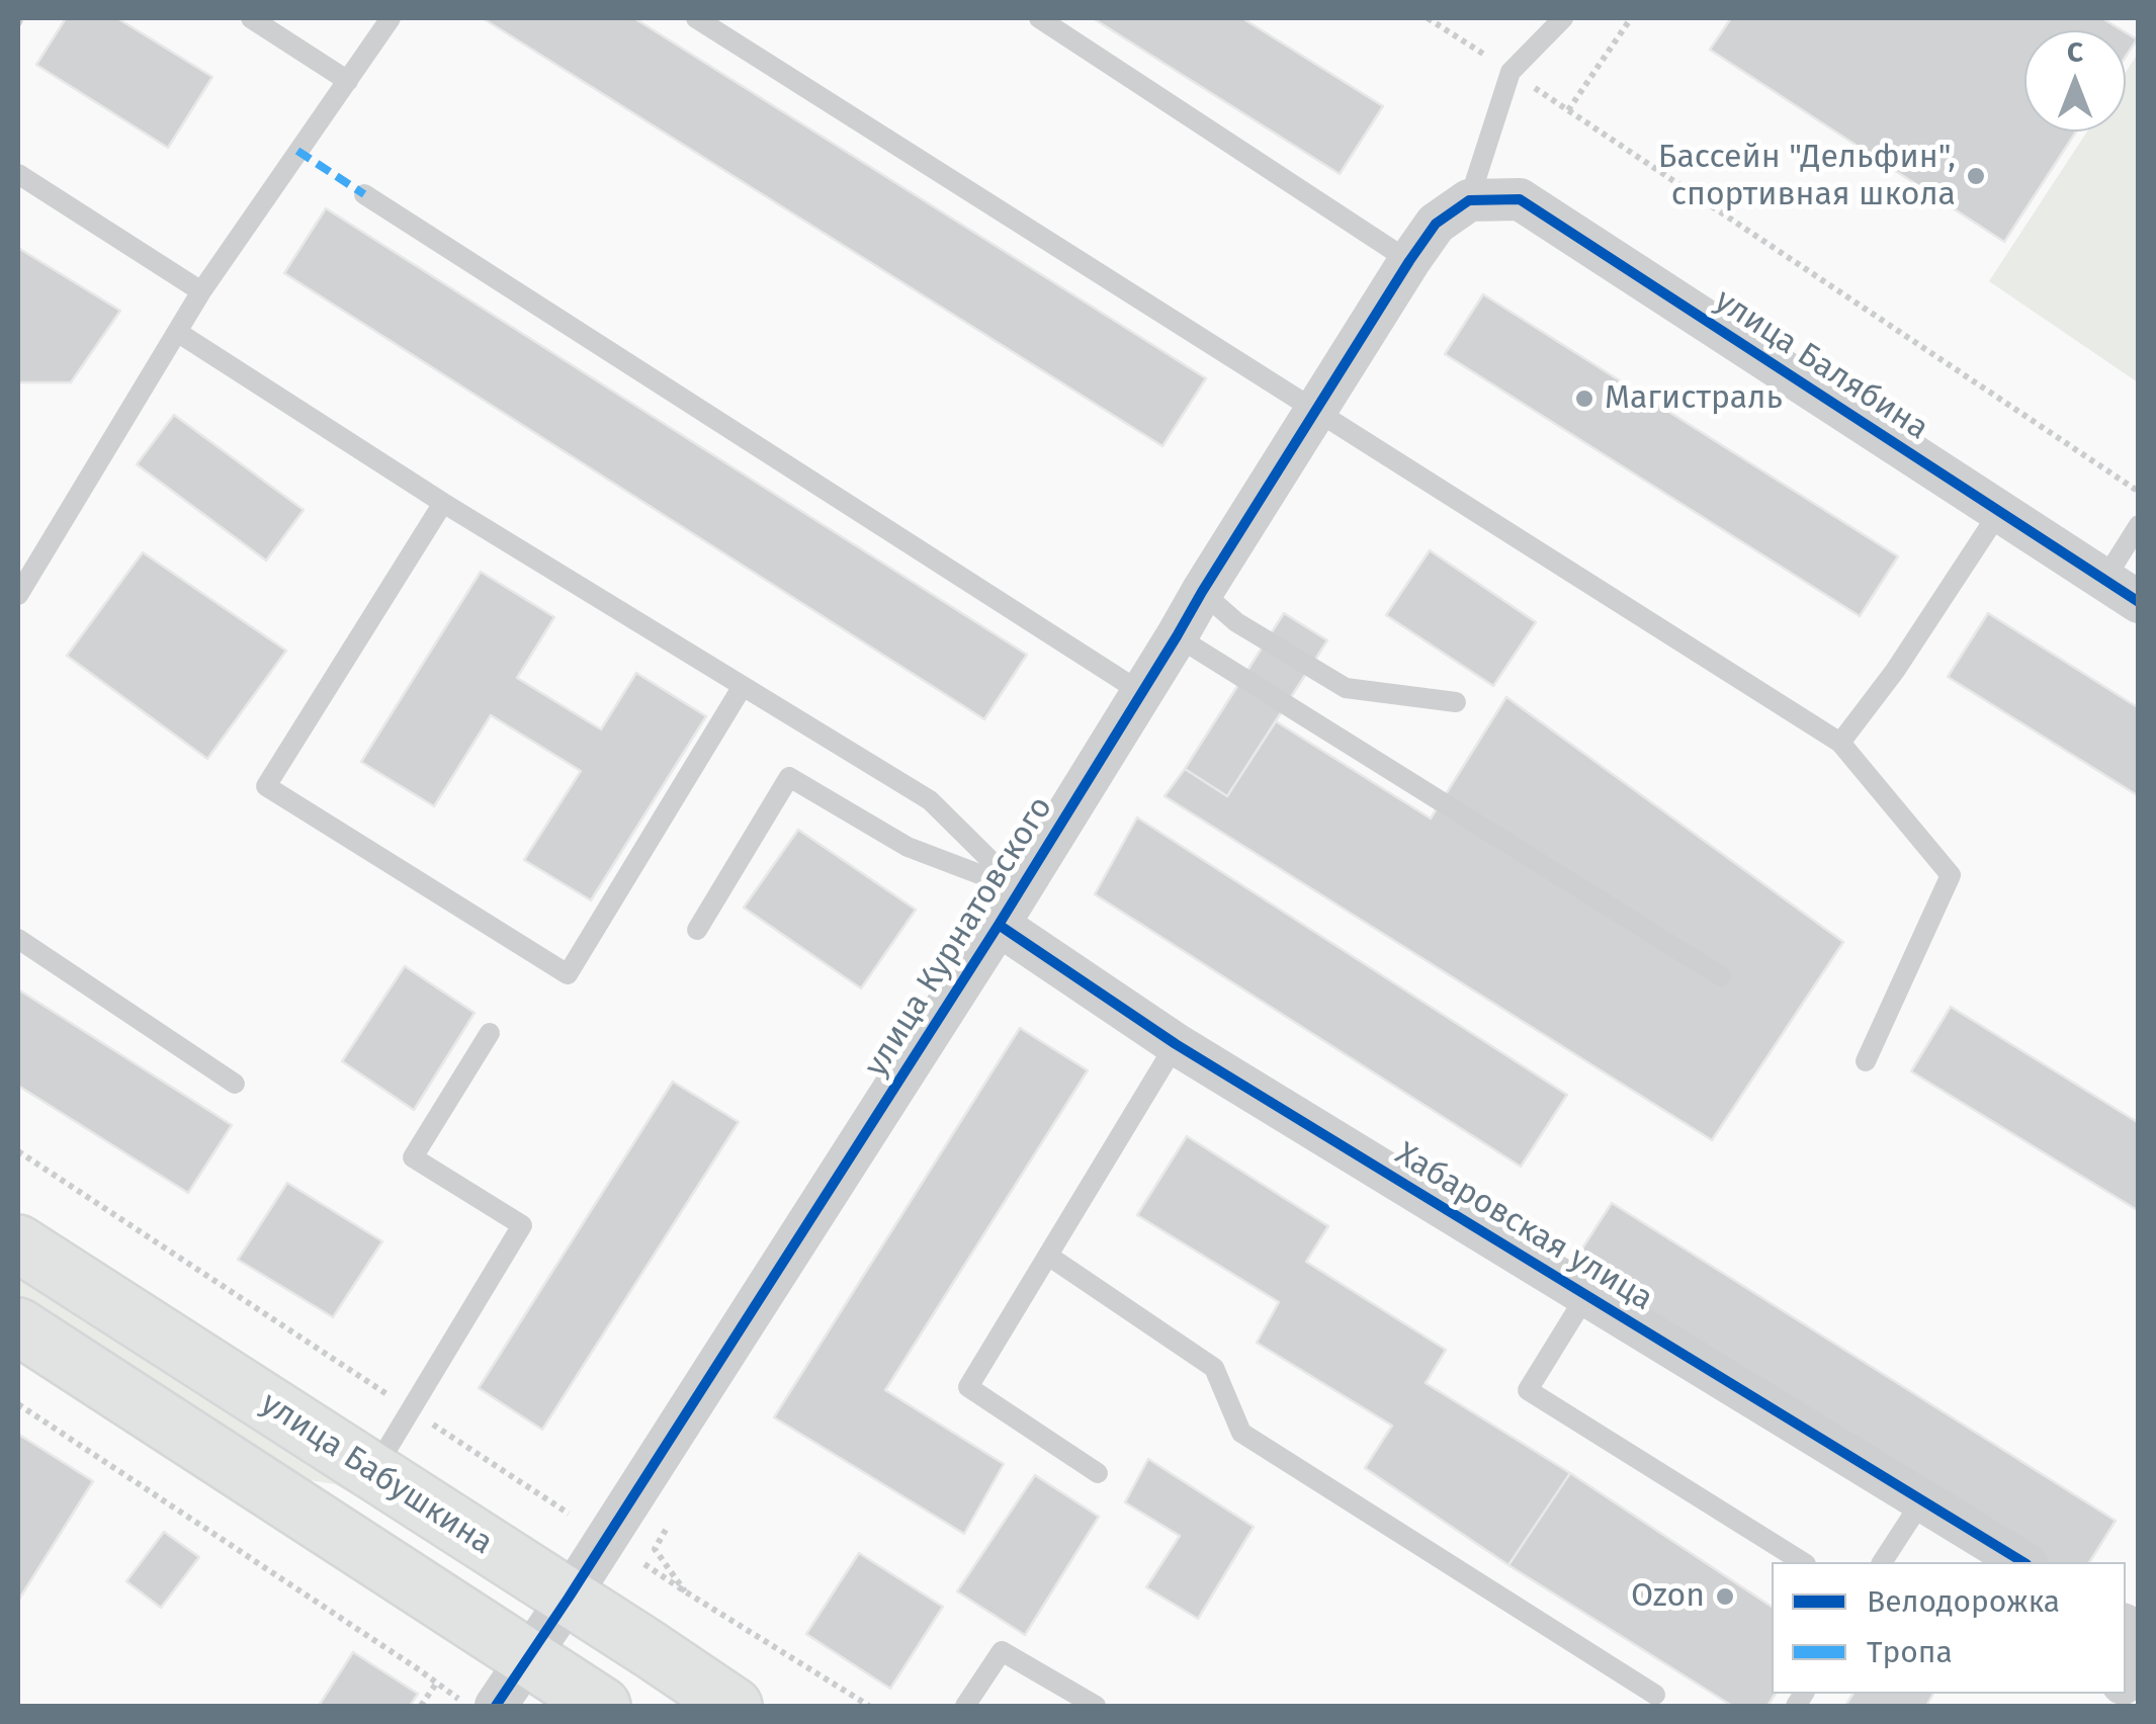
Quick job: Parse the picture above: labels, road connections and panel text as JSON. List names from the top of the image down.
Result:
{
  "streets": {
    "main road": ["улица Бабушкина"],
    "street": ["улица Балябина", "улица Курнатовского", "Хабаровская улица"]
  },
  "crossings": [
    ["улица Балябина", "улица Курнатовского"],
    ["улица Курнатовского", "Хабаровская улица"],
    ["улица Курнатовского", "улица Бабушкина"]
  ],
  "places": ["Бассейн \"Дельфин\", спортивная школа", "Магистраль", "Ozon"],
  "legend": ["Велодорожка", "Тропа"],
  "north": "top"
}
